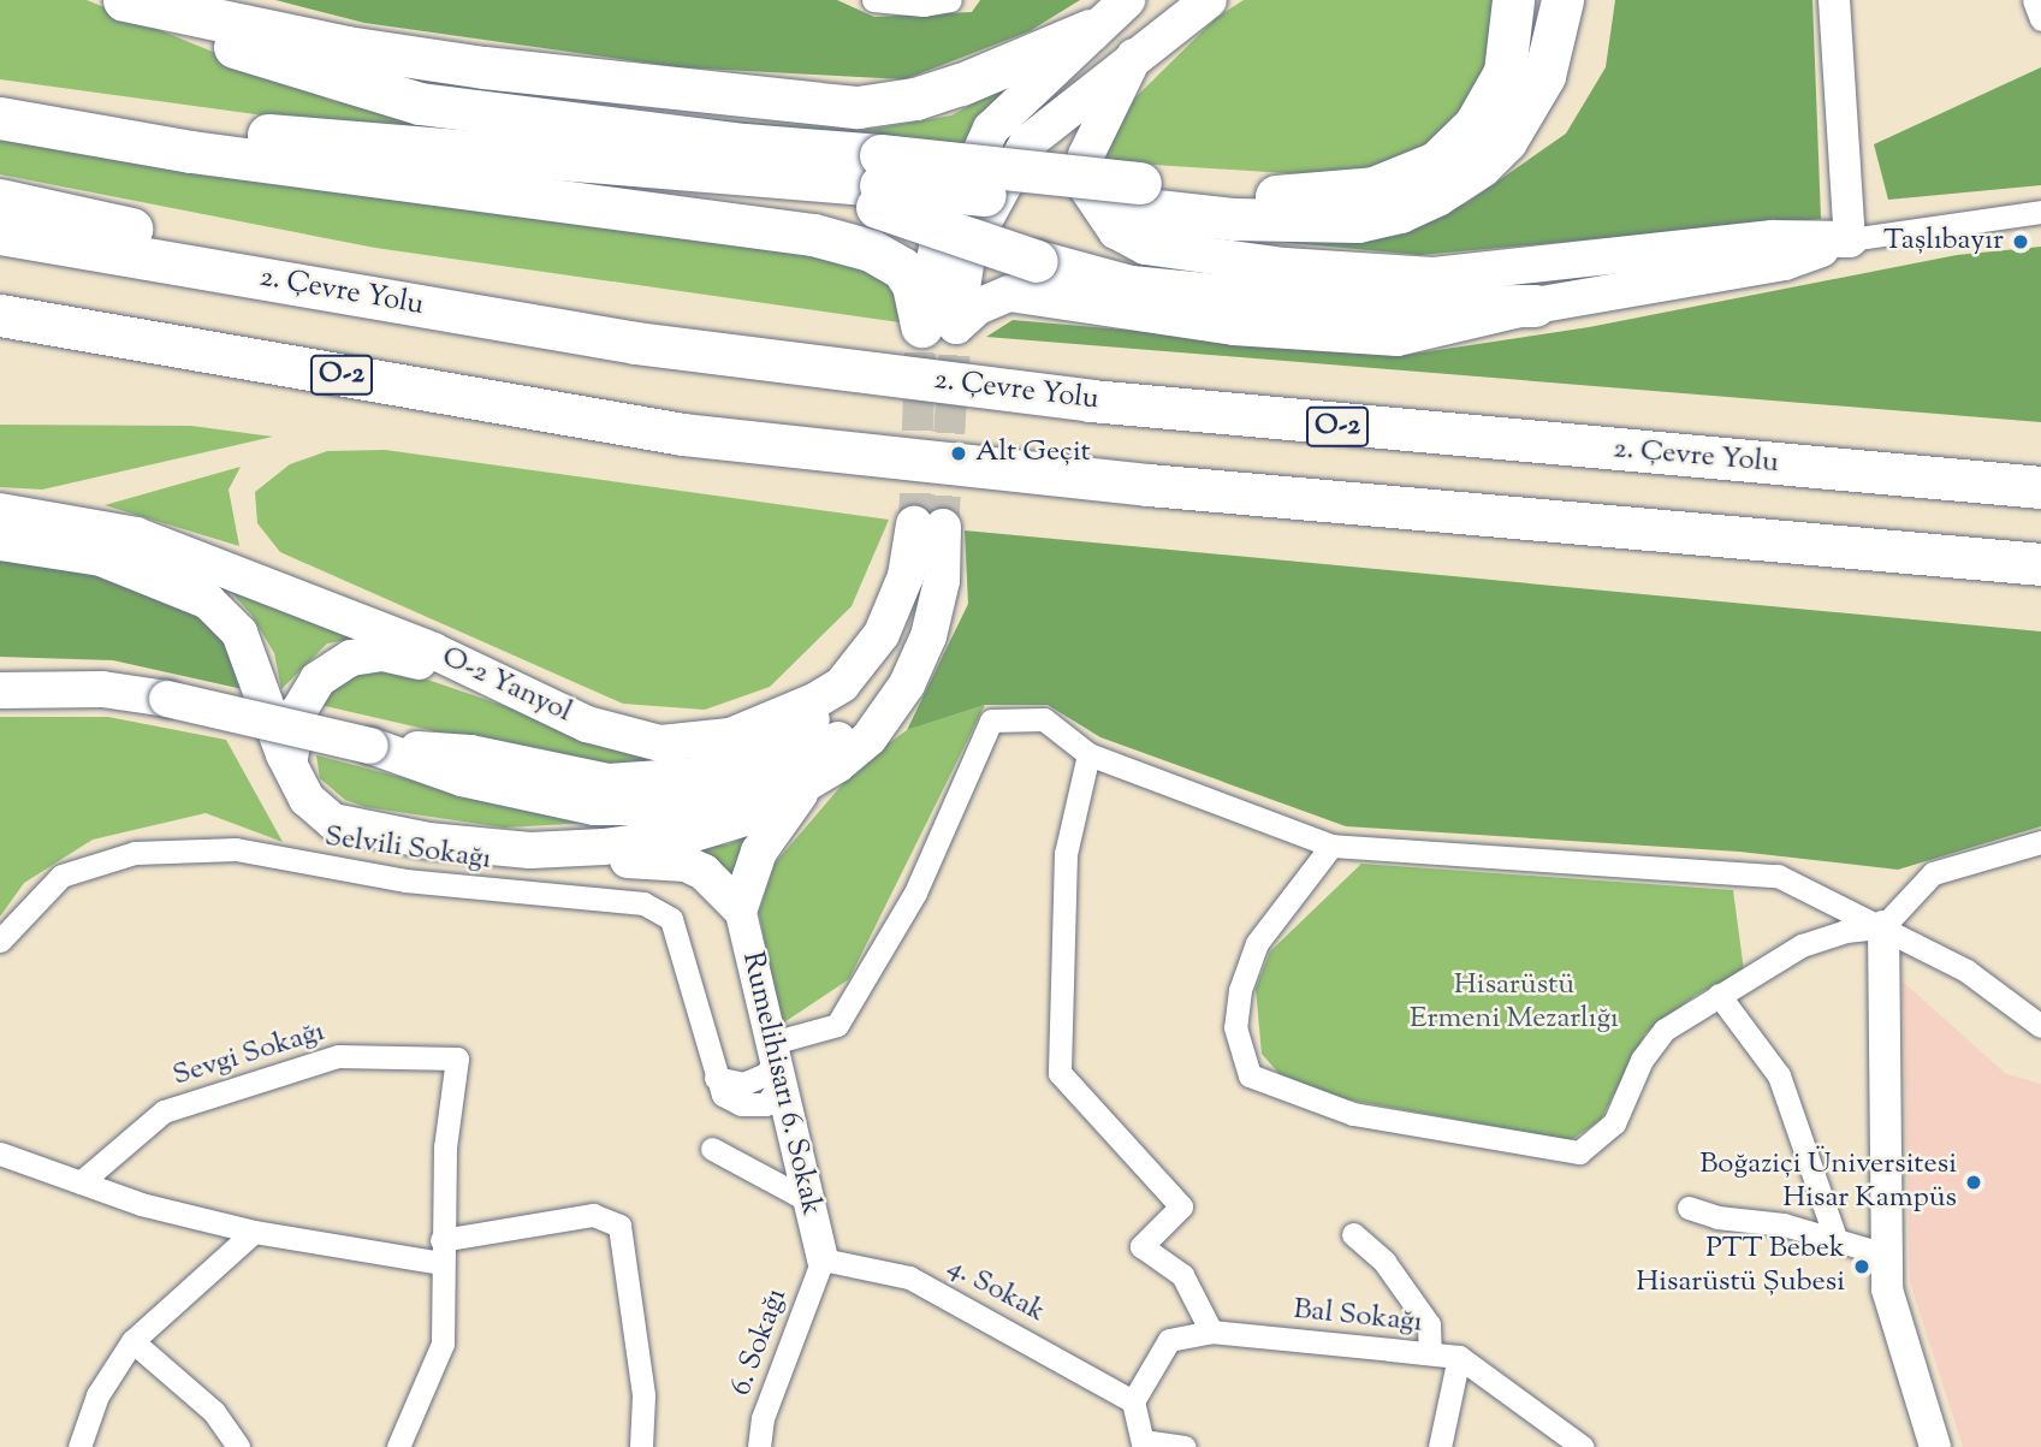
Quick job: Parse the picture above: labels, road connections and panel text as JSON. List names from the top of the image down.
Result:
{
  "streets": {
    "highway": ["2. Çevre Yolu", "O-2"],
    "main road": ["O-2 Yanyol"],
    "street": [
      "Selvili Sokağı",
      "Sevgi Sokağı",
      "Rumelihisarı 6. Sokak",
      "4. Sokak",
      "Bal Sokağı",
      "6. Sokağı"
    ]
  },
  "crossings": [
    ["Selvili Sokağı", "Rumelihisarı 6. Sokak"],
    ["Rumelihisarı 6. Sokak", "4. Sokak"],
    ["Rumelihisarı 6. Sokak", "6. Sokağı"],
    ["4. Sokak", "Bal Sokağı"],
    ["4. Sokak", "6. Sokağı"]
  ],
  "parks": ["Hisarüstü Ermeni Mezarlığı"],
  "places": [
    "Taşlıbayır",
    "Alt Geçit",
    "Boğaziçi Üniversitesi Hisar Kampüs",
    "PTT Bebek Hisarüstü Şubesi"
  ]
}
